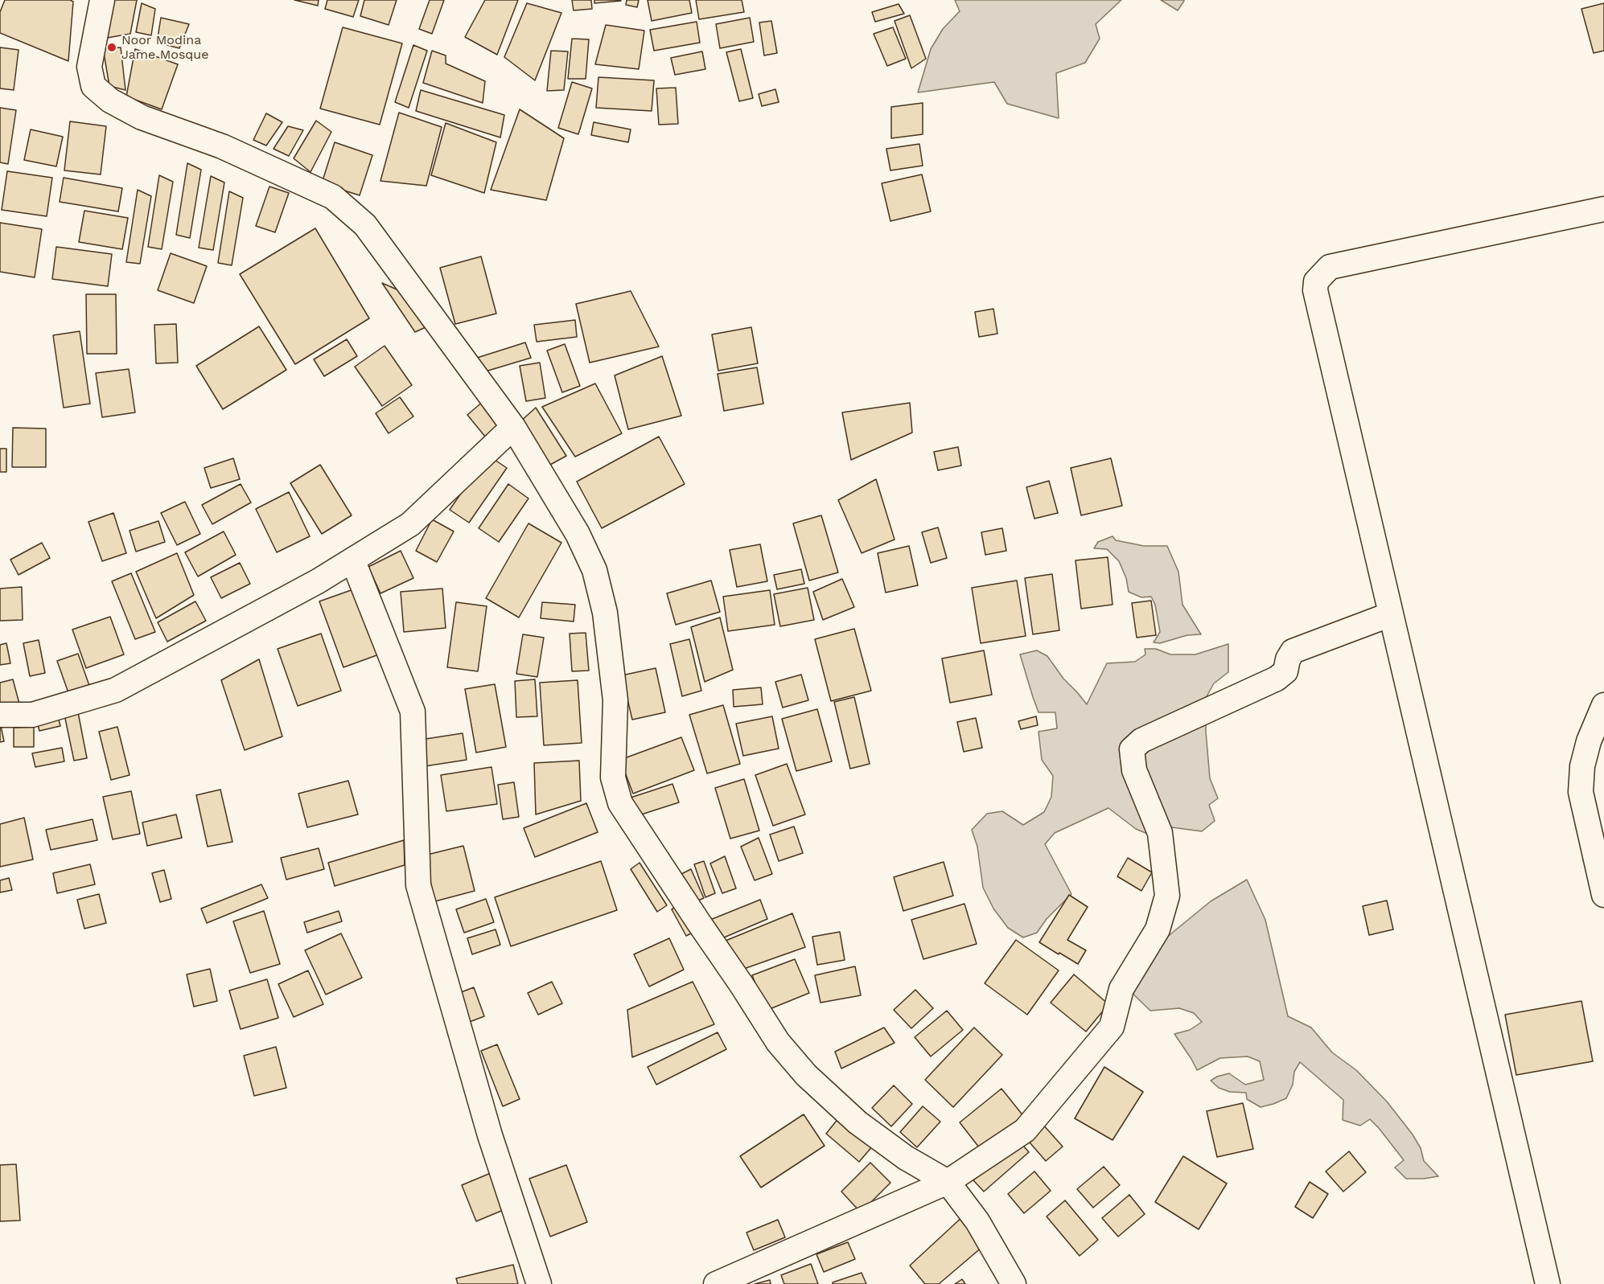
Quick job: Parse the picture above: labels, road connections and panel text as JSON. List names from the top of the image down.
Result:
{
  "places": ["Noor Modina Jame Mosque"]
}
